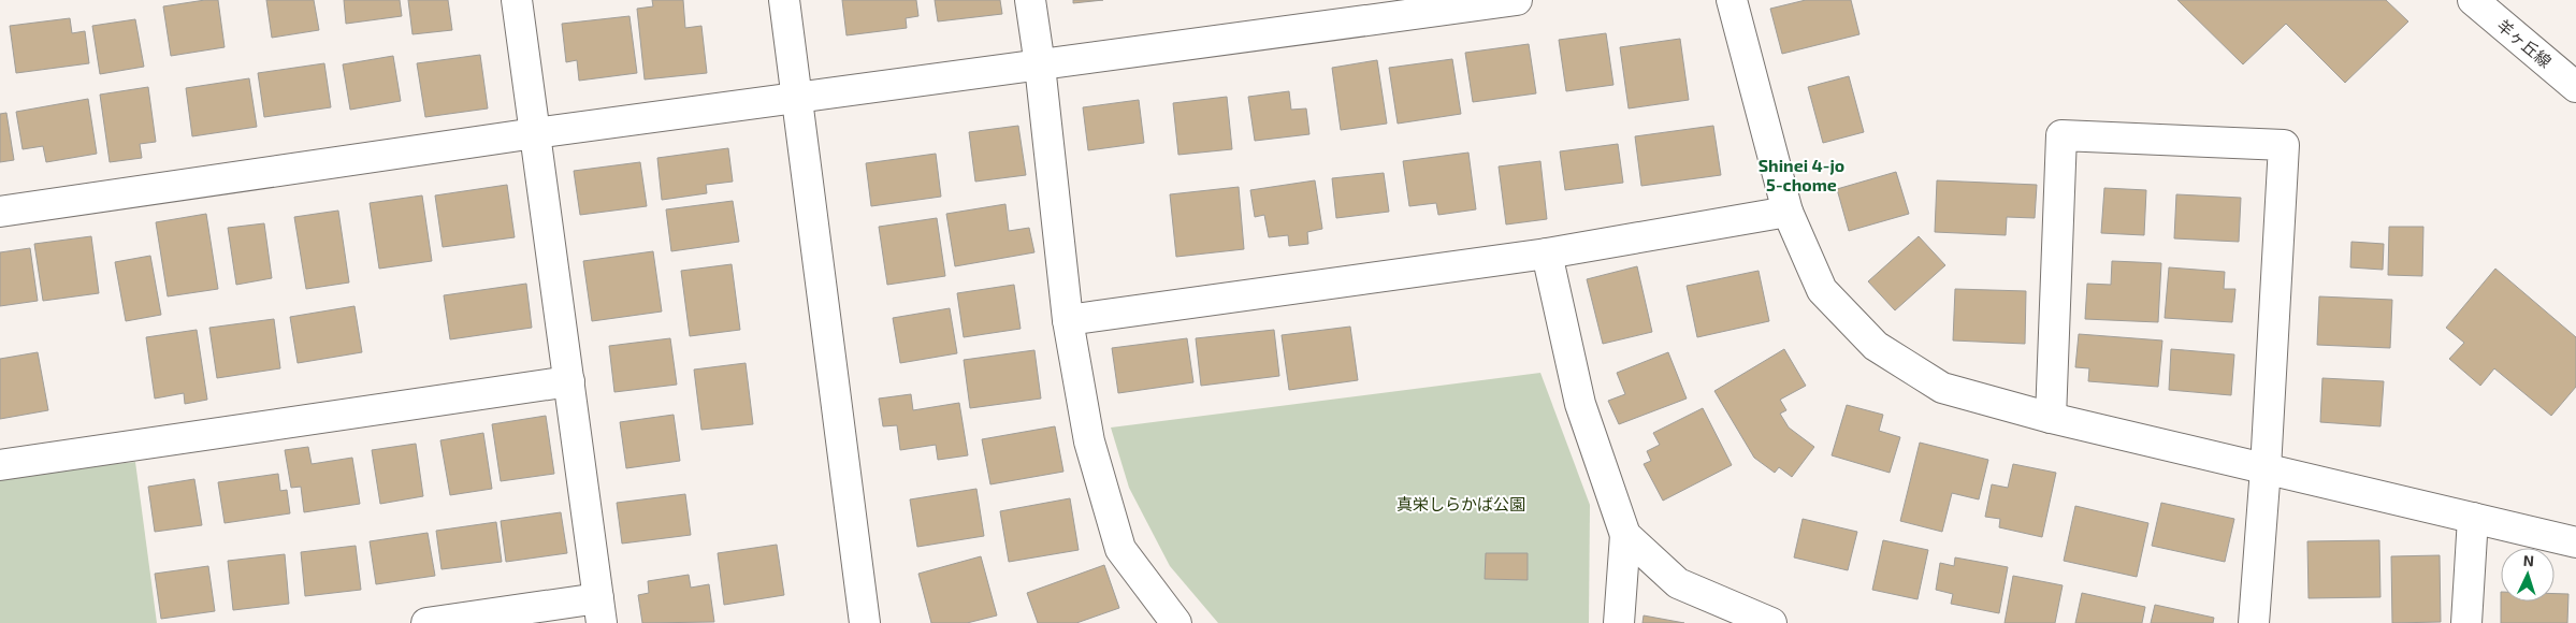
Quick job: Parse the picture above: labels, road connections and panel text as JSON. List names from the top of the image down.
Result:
{
  "streets": {
    "street": ["羊ヶ丘線"]
  },
  "districts": ["Shinei 4-jo 5-chome"],
  "parks": ["真栄しらかば公園"],
  "north": "top"
}
